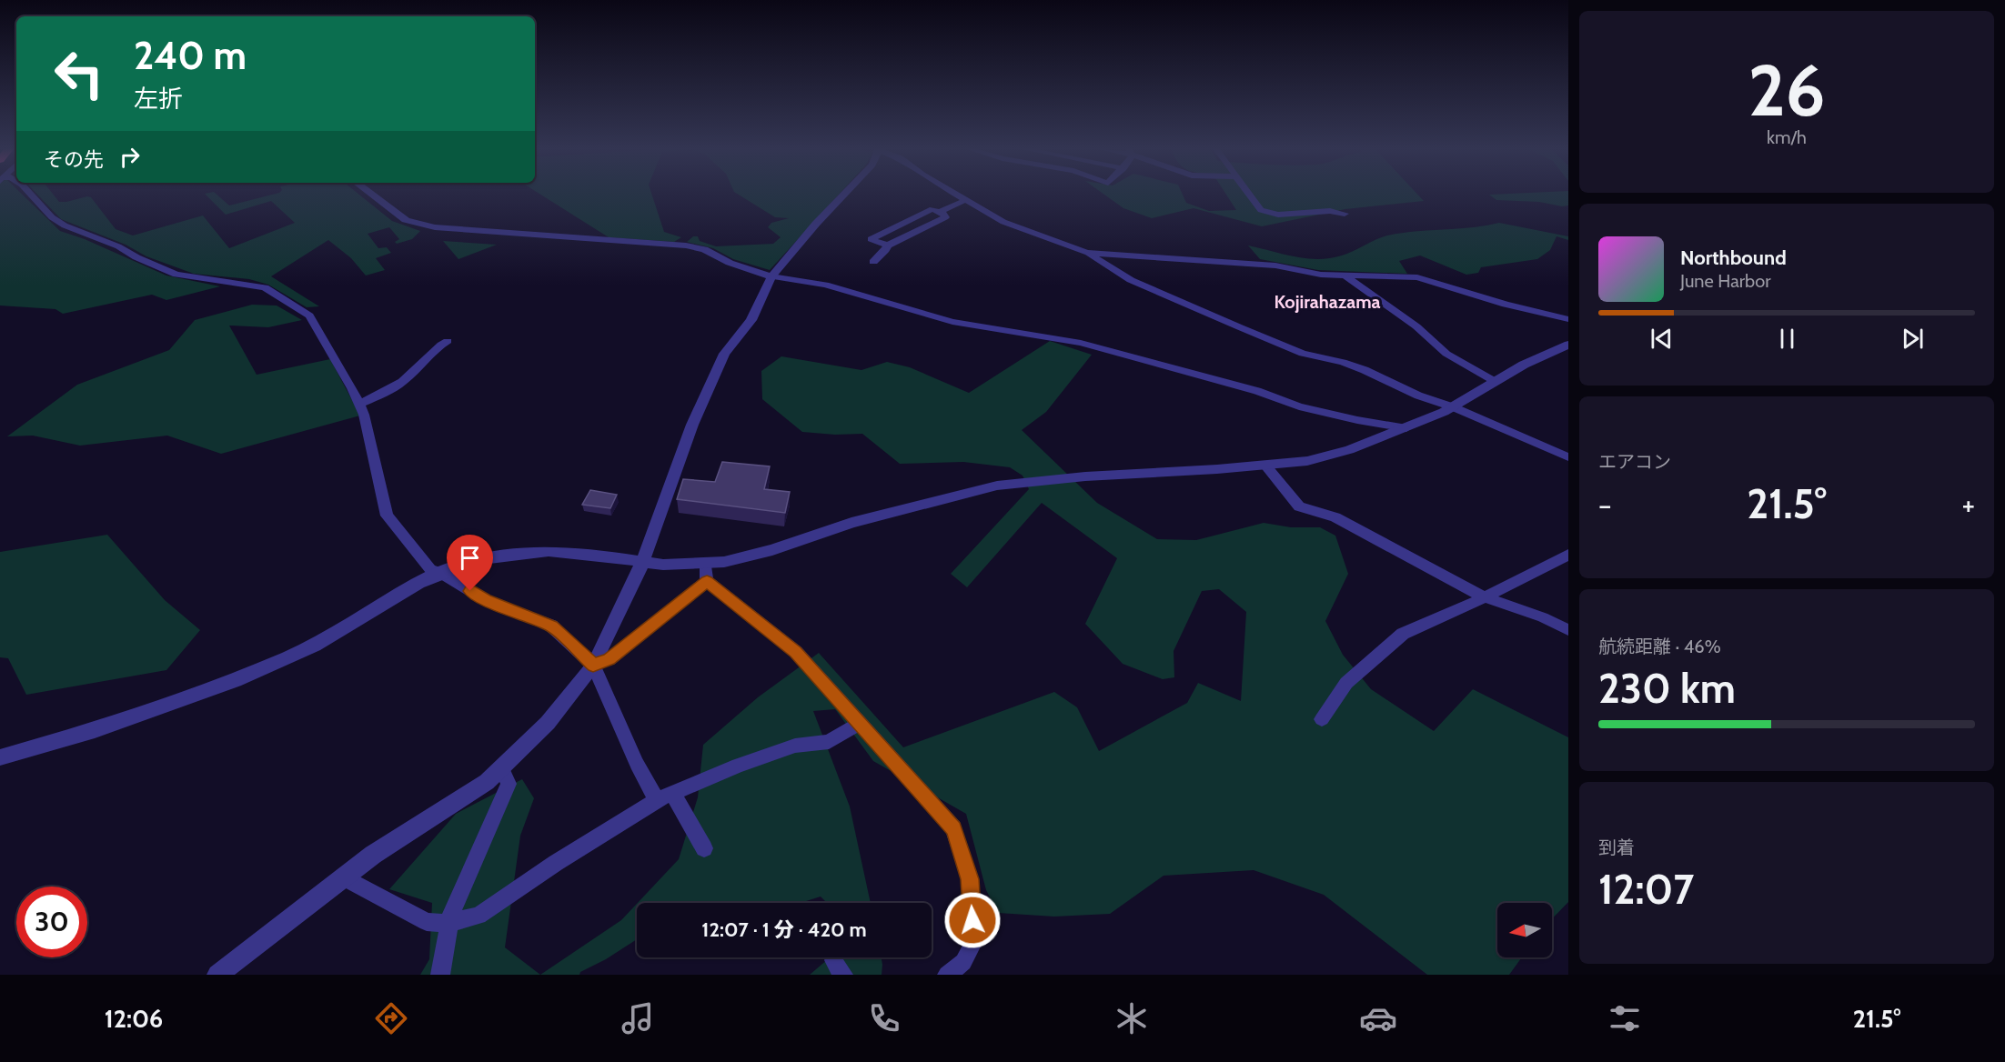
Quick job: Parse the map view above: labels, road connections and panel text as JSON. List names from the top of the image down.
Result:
{
  "districts": ["Kojirahazama"],
  "north": "left",
  "page": {
    "tile": [
      ["26", "km/h"],
      "エアコン",
      ["航続距離 · 46%", "230 km"],
      ["到着", "12:07"]
    ],
    "turn": ["240 m", "左折"],
    "then": "その先",
    "song": ["Northbound", "June Harbor"],
    "heat": ["−", "21.5°", "+"],
    "limit": "30",
    "trip": "12:07 · 1 分 · 420 m",
    "tabs": ["12:06", "21.5°"]
  }
}
